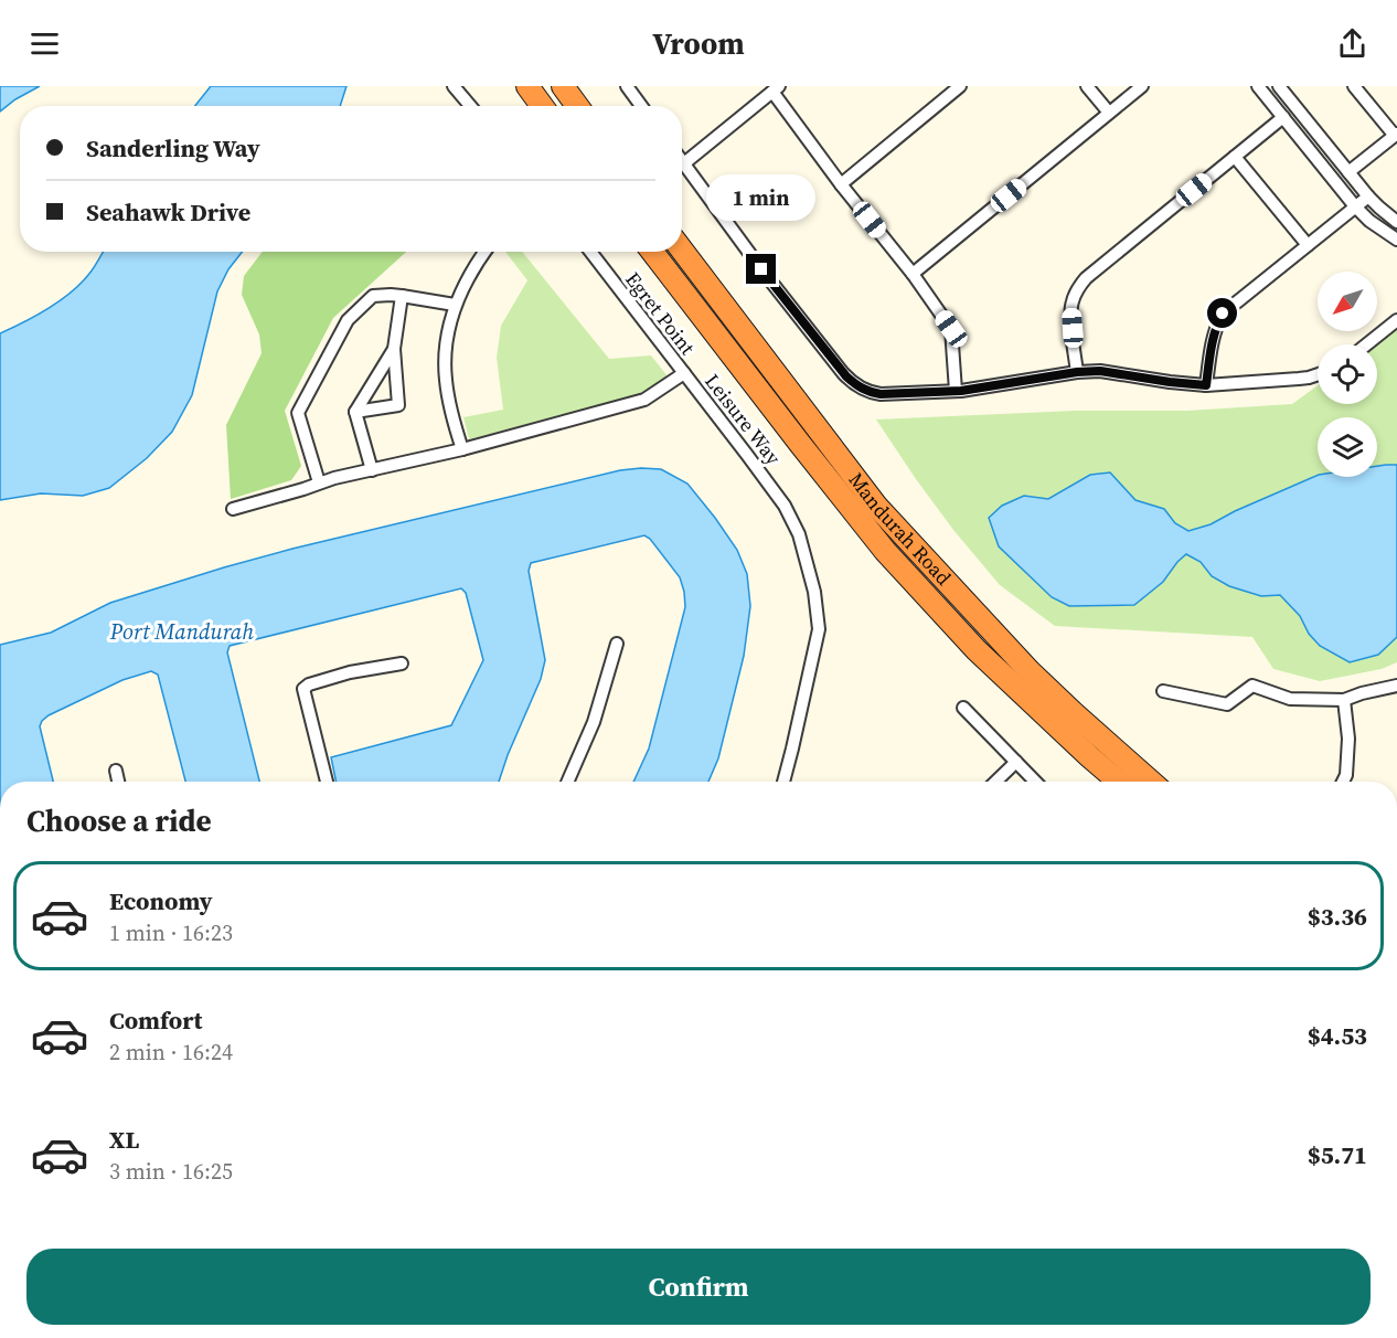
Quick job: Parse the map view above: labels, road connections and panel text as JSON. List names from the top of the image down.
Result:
{
  "streets": {
    "highway": ["Mandurah Road"],
    "street": ["Egret Point", "Leisure Way"]
  },
  "crossings": [
    ["Egret Point", "Leisure Way"]
  ],
  "water": ["Port Mandurah"],
  "north": "bottom left",
  "page": {
    "header": "Vroom",
    "banner": ["Sanderling Way", "Seahawk Drive"],
    "bubble": "1 min",
    "heading": "Choose a ride",
    "list": [
      {
        "name": "Economy",
        "note": "1 min · 16:23",
        "value": "$3.36"
      },
      {
        "name": "Comfort",
        "note": "2 min · 16:24",
        "value": "$4.53"
      },
      {
        "name": "XL",
        "note": "3 min · 16:25",
        "value": "$5.71"
      }
    ],
    "buttons": "Confirm"
  }
}
